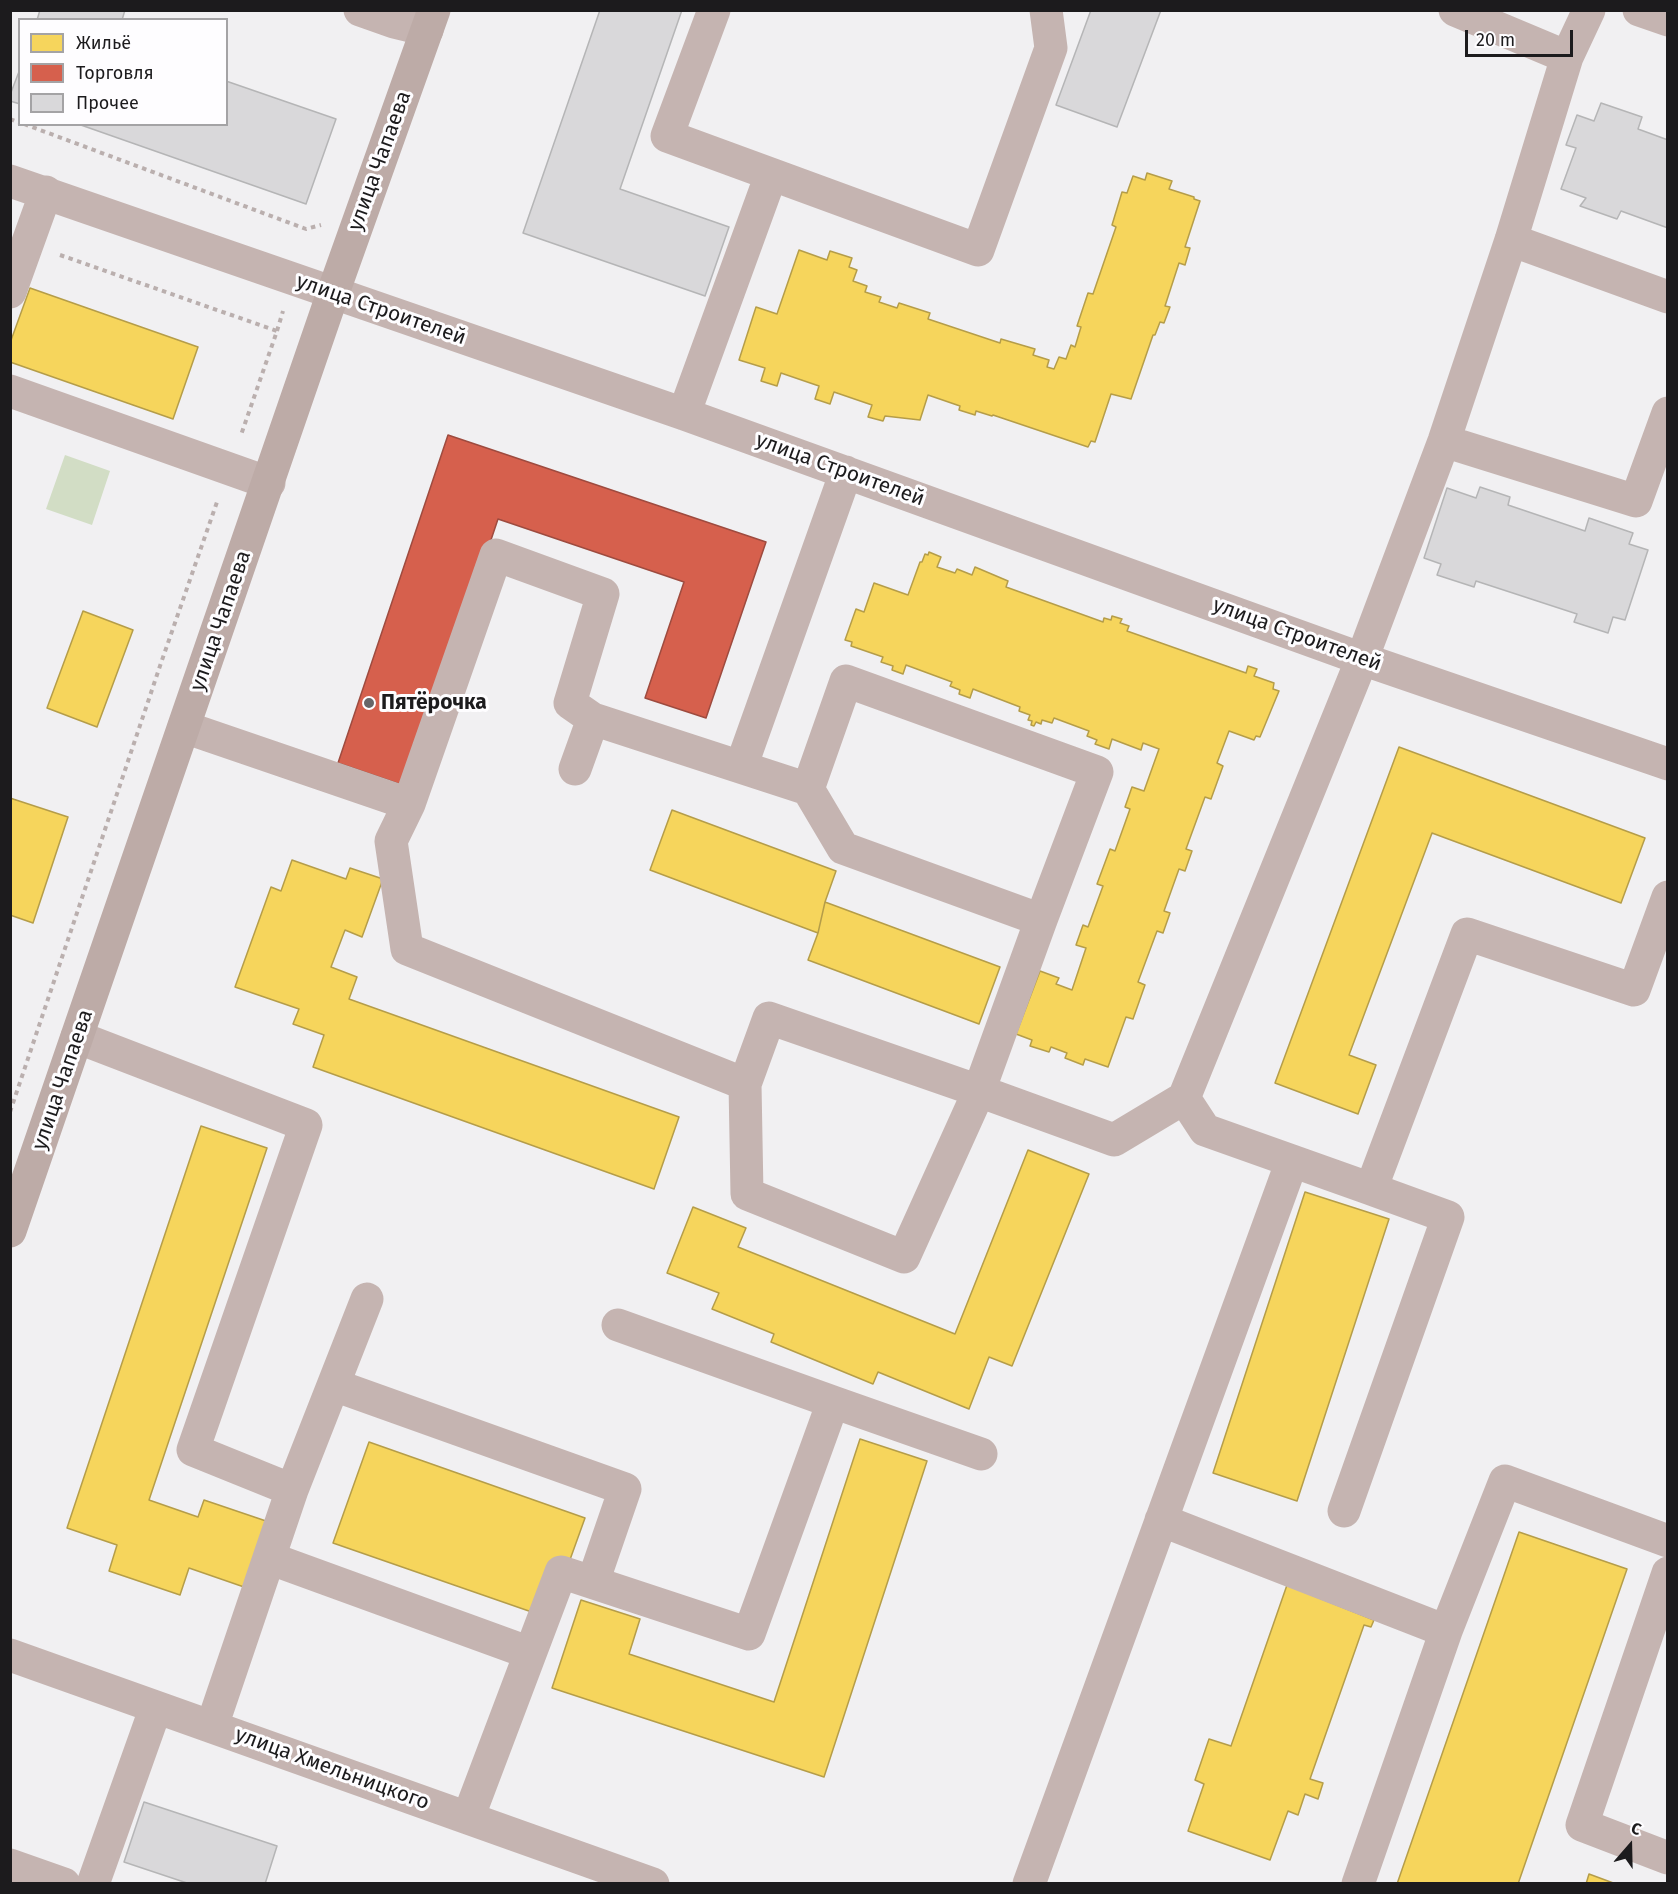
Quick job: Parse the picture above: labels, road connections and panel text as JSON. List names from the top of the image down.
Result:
{
  "streets": {
    "main road": ["улица Чапаева"],
    "street": ["улица Строителей", "улица Хмельницкого"]
  },
  "crossings": [
    ["улица Чапаева", "улица Строителей"]
  ],
  "places": ["Пятёрочка"],
  "legend": ["Жильё", "Торговля", "Прочее"],
  "scale_bar": "20 m",
  "north": "top"
}
